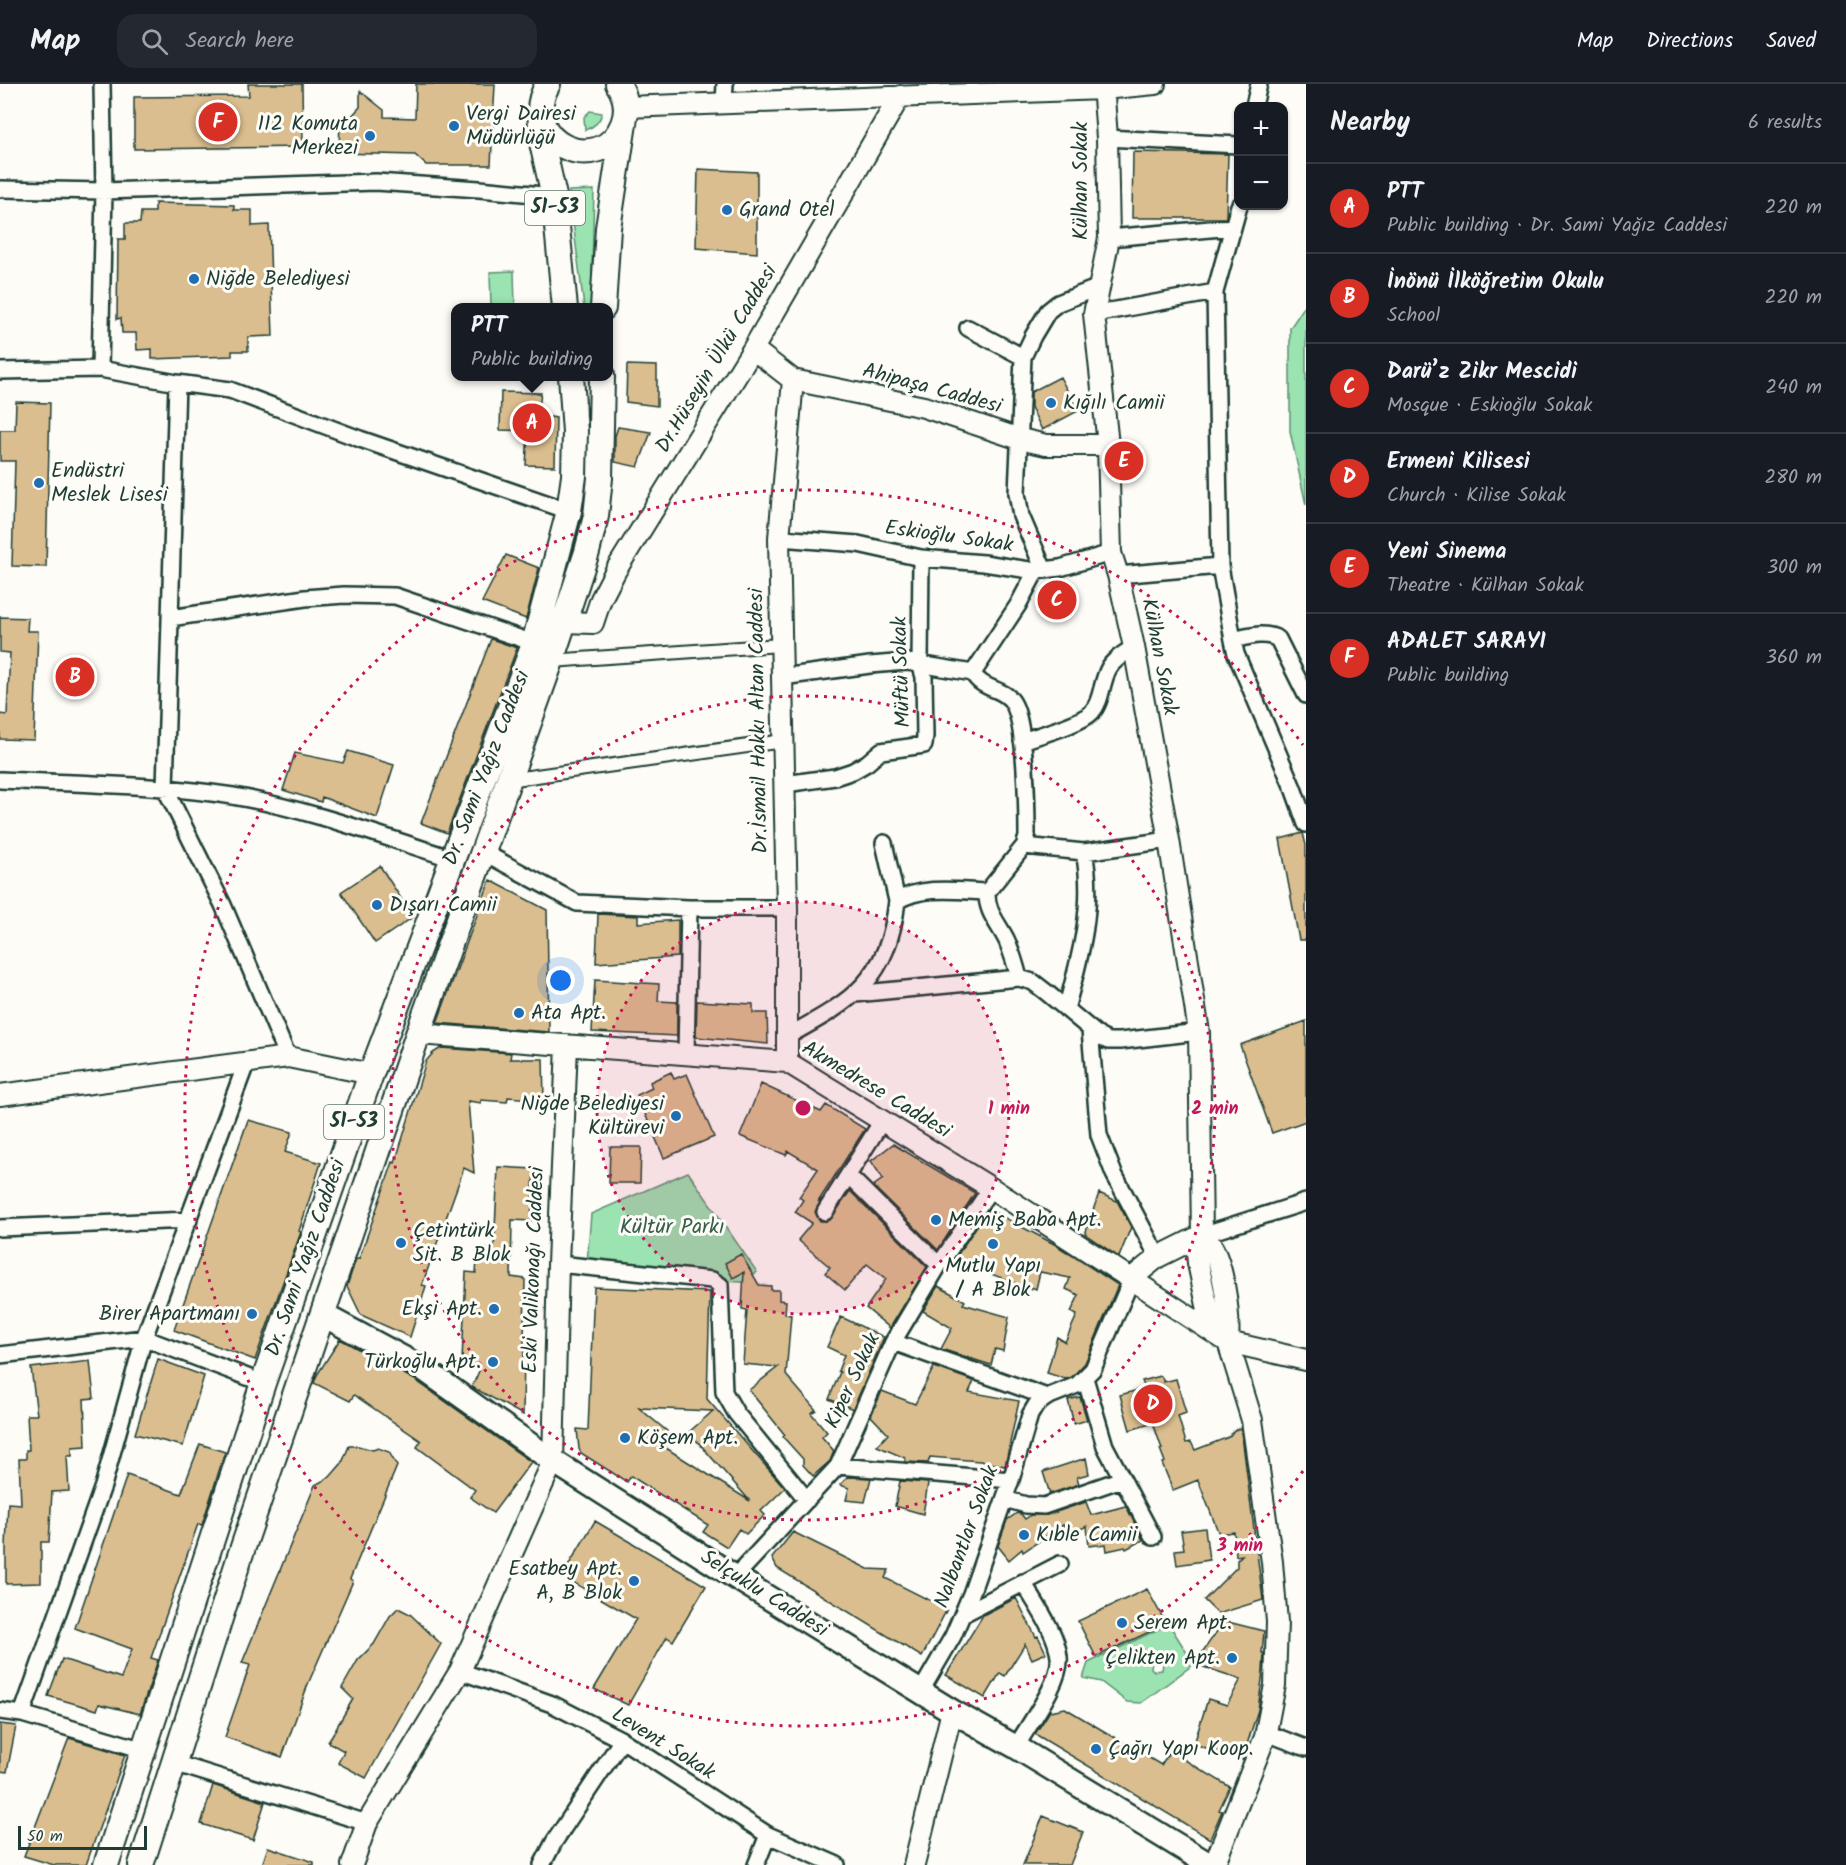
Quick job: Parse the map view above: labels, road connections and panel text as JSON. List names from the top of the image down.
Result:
{
  "streets": {
    "main road": ["51-53", "Dr. Sami Yağız Caddesi", "Selçuklu Caddesi"],
    "street": [
      "Külhan Sokak",
      "Dr.Hüseyin Ülkü Caddesi",
      "Ahipaşa Caddesi",
      "Eskioğlu Sokak",
      "Müftü Sokak",
      "Dr.İsmail Hakkı Altan Caddesi",
      "Akmedrese Caddesi",
      "Eski Valikonağı Caddesi",
      "Kiper Sokak",
      "Nalbantlar Sokak",
      "Levent Sokak"
    ]
  },
  "crossings": [
    ["Külhan Sokak", "Ahipaşa Caddesi"],
    ["Külhan Sokak", "Eskioğlu Sokak"],
    ["Dr.Hüseyin Ülkü Caddesi", "Ahipaşa Caddesi"],
    ["Dr.Hüseyin Ülkü Caddesi", "Dr. Sami Yağız Caddesi"],
    ["Ahipaşa Caddesi", "Dr.İsmail Hakkı Altan Caddesi"],
    ["Eskioğlu Sokak", "Müftü Sokak"],
    ["Eskioğlu Sokak", "Dr.İsmail Hakkı Altan Caddesi"],
    ["Müftü Sokak", "Dr.İsmail Hakkı Altan Caddesi"],
    ["Dr.İsmail Hakkı Altan Caddesi", "Akmedrese Caddesi"],
    ["Dr. Sami Yağız Caddesi", "Akmedrese Caddesi"],
    ["Dr. Sami Yağız Caddesi", "Selçuklu Caddesi"],
    ["Akmedrese Caddesi", "Eski Valikonağı Caddesi"],
    ["Akmedrese Caddesi", "Kiper Sokak"],
    ["Eski Valikonağı Caddesi", "Selçuklu Caddesi"],
    ["Kiper Sokak", "Selçuklu Caddesi"],
    ["Nalbantlar Sokak", "Selçuklu Caddesi"]
  ],
  "parks": ["Kültür Parkı"],
  "places": [
    "Vergi Dairesi Müdürlüğü",
    "112 Komuta Merkezi",
    "Grand Otel",
    "Niğde Belediyesi",
    "Kığılı Camii",
    "Endüstri Meslek Lisesi",
    "Dışarı Camii",
    "Ata Apt.",
    "Niğde Belediyesi Kültürevi",
    "Memiş Baba Apt.",
    "Çetintürk Sit. B Blok",
    "Mutlu Yapı / A Blok",
    "Ekşi Apt.",
    "Birer Apartmanı",
    "Türkoğlu Apt.",
    "Köşem Apt.",
    "Kıble Camii",
    "Esatbey Apt. A, B Blok",
    "Serem Apt.",
    "Çelikten Apt.",
    "Çağrı Yapı Koop."
  ],
  "scale_bar": "50 m",
  "page": {
    "header": "Map",
    "search": "Search here",
    "nav": ["Map", "Directions", "Saved"],
    "heading": ["Nearby", "6 results"],
    "pins": [
      "F",
      "A",
      "E",
      "C",
      "B",
      "D"
    ],
    "map_buttons": ["+", "−"],
    "list": [
      {
        "mark": "A",
        "name": "PTT",
        "note": "Public building · Dr. Sami Yağız Caddesi",
        "value": "220 m"
      },
      {
        "mark": "B",
        "name": "İnönü İlköğretim Okulu",
        "note": "School",
        "value": "220 m"
      },
      {
        "mark": "C",
        "name": "Darü’z Zikr Mescidi",
        "note": "Mosque · Eskioğlu Sokak",
        "value": "240 m"
      },
      {
        "mark": "D",
        "name": "Ermeni Kilisesi",
        "note": "Church · Kilise Sokak",
        "value": "280 m"
      },
      {
        "mark": "E",
        "name": "Yeni Sinema",
        "note": "Theatre · Külhan Sokak",
        "value": "300 m"
      },
      {
        "mark": "F",
        "name": "ADALET SARAYI",
        "note": "Public building",
        "value": "360 m"
      }
    ],
    "popup": ["PTT", "Public building"],
    "scale": "50 m"
  },
  "rings": ["1 min", "2 min", "3 min"]
}
